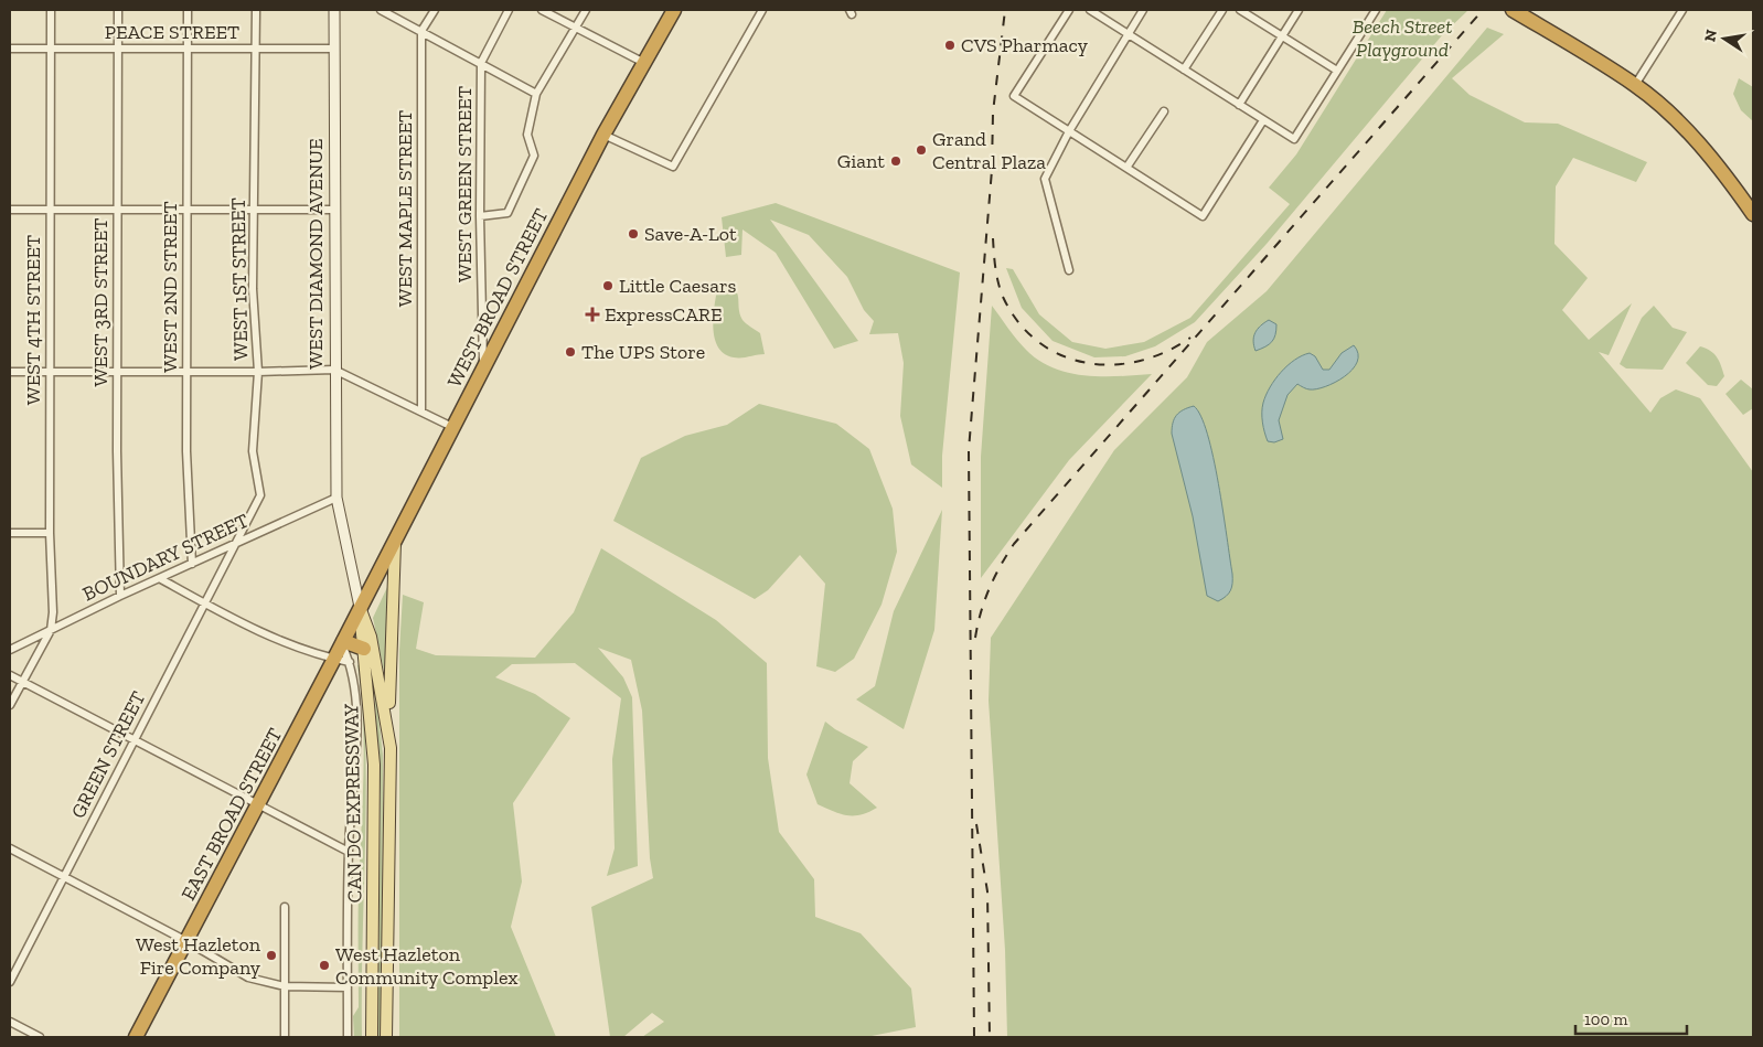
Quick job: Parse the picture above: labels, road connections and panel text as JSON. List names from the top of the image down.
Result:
{
  "streets": {
    "highway": ["WEST BROAD STREET", "EAST BROAD STREET"],
    "main road": ["CAN DO EXPRESSWAY"],
    "street": [
      "PEACE STREET",
      "WEST GREEN STREET",
      "WEST MAPLE STREET",
      "WEST DIAMOND AVENUE",
      "WEST 1ST STREET",
      "WEST 2ND STREET",
      "WEST 3RD STREET",
      "WEST 4TH STREET",
      "BOUNDARY STREET",
      "GREEN STREET"
    ]
  },
  "crossings": [
    ["PEACE STREET", "WEST DIAMOND AVENUE"],
    ["PEACE STREET", "WEST 1ST STREET"],
    ["PEACE STREET", "WEST 2ND STREET"],
    ["PEACE STREET", "WEST 3RD STREET"],
    ["PEACE STREET", "WEST 4TH STREET"],
    ["WEST GREEN STREET", "WEST BROAD STREET"],
    ["WEST DIAMOND AVENUE", "WEST BROAD STREET"],
    ["WEST DIAMOND AVENUE", "BOUNDARY STREET"],
    ["WEST DIAMOND AVENUE", "CAN DO EXPRESSWAY"],
    ["WEST DIAMOND AVENUE", "EAST BROAD STREET"],
    ["WEST 1ST STREET", "BOUNDARY STREET"],
    ["WEST 1ST STREET", "GREEN STREET"],
    ["WEST 2ND STREET", "BOUNDARY STREET"],
    ["WEST BROAD STREET", "CAN DO EXPRESSWAY"],
    ["WEST BROAD STREET", "EAST BROAD STREET"],
    ["WEST 3RD STREET", "BOUNDARY STREET"],
    ["WEST 4TH STREET", "BOUNDARY STREET"],
    ["BOUNDARY STREET", "GREEN STREET"],
    ["CAN DO EXPRESSWAY", "EAST BROAD STREET"]
  ],
  "parks": ["Beech Street Playground"],
  "places": {
    "other": [
      "CVS Pharmacy",
      "Grand Central Plaza",
      "Giant",
      "Save-A-Lot",
      "Little Caesars",
      "The UPS Store",
      "West Hazleton Fire Company",
      "West Hazleton Community Complex"
    ],
    "health": ["ExpressCARE"]
  },
  "scale_bar": "100 m",
  "north": "left"
}
